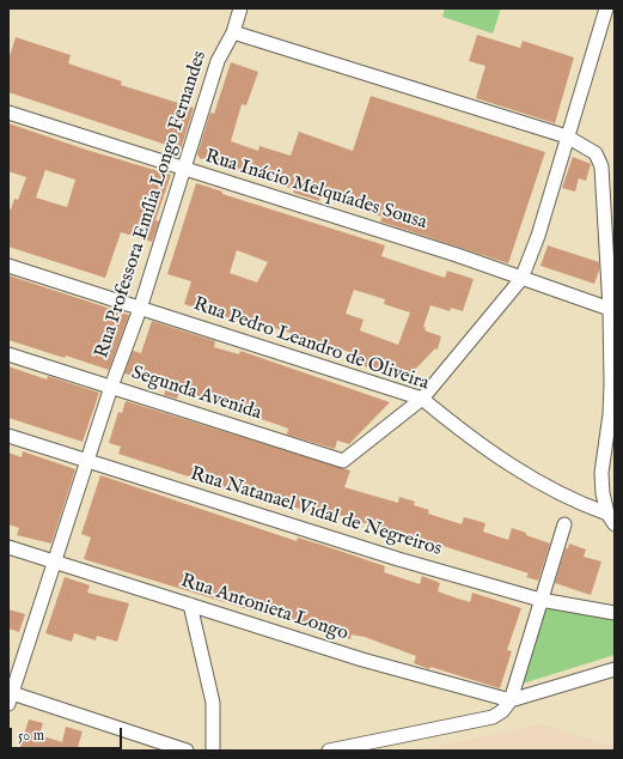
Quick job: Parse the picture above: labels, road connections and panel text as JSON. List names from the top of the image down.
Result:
{
  "streets": {
    "street": [
      "Rua Inácio Melquíades Sousa",
      "Rua Professora Emília Longo Fernandes",
      "Rua Pedro Leandro de Oliveira",
      "Segunda Avenida",
      "Rua Natanael Vidal de Negreiros",
      "Rua Antonieta Longo"
    ]
  },
  "crossings": [
    ["Rua Inácio Melquíades Sousa", "Rua Professora Emília Longo Fernandes"],
    ["Rua Professora Emília Longo Fernandes", "Rua Pedro Leandro de Oliveira"],
    ["Rua Professora Emília Longo Fernandes", "Segunda Avenida"],
    ["Rua Professora Emília Longo Fernandes", "Rua Natanael Vidal de Negreiros"],
    ["Rua Professora Emília Longo Fernandes", "Rua Antonieta Longo"],
    ["Rua Pedro Leandro de Oliveira", "Segunda Avenida"]
  ],
  "scale_bar": "50 m"
}
